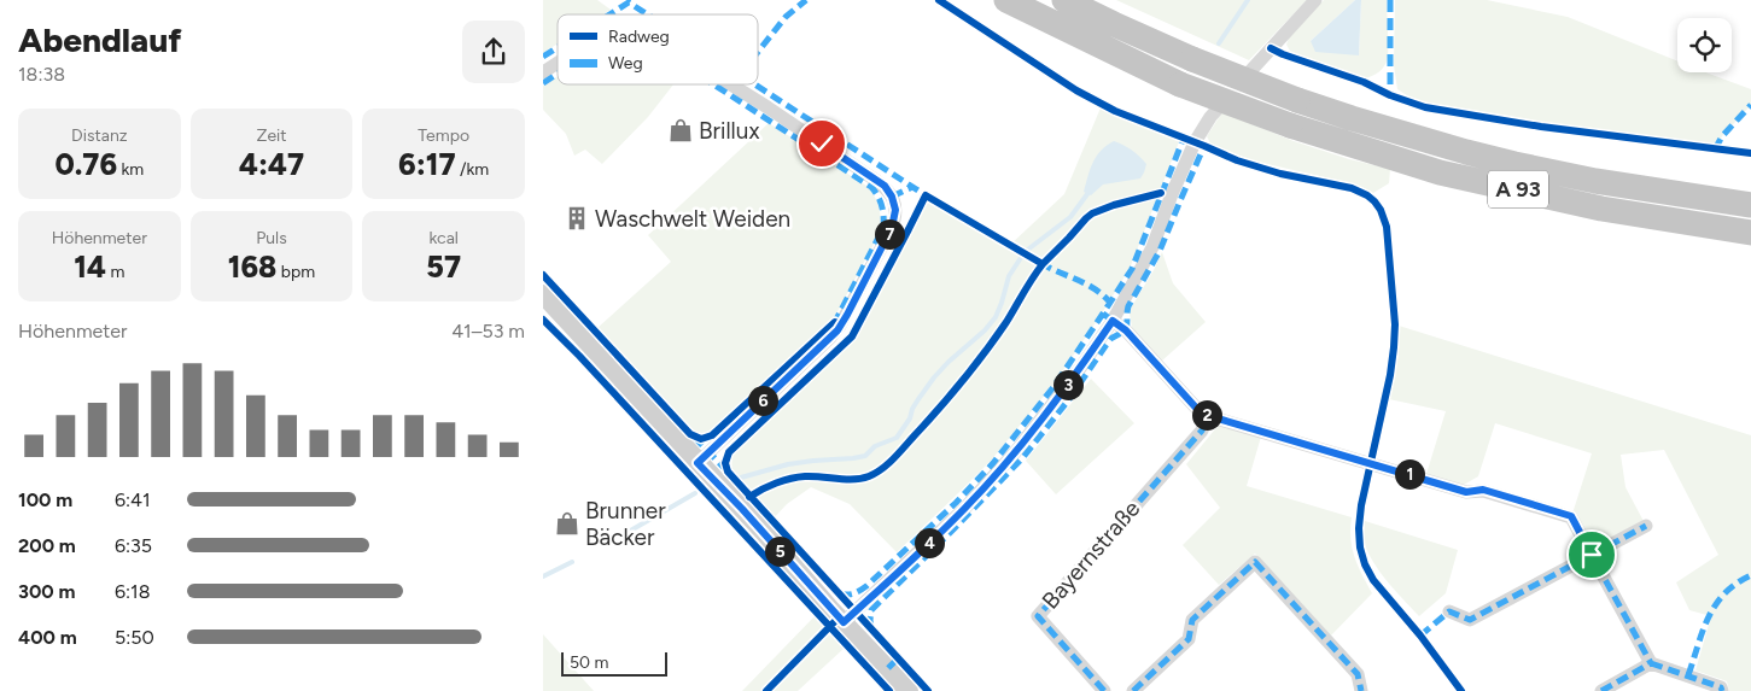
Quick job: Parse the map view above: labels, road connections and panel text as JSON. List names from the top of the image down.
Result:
{
  "streets": {
    "highway": ["A 93"],
    "street": ["Bayernstraße"]
  },
  "places": {
    "shop": ["Brillux", "Brunner Bäcker"],
    "building": ["Waschwelt Weiden"]
  },
  "legend": ["Radweg", "Weg"],
  "scale_bar": "50 m",
  "page": {
    "heading": ["Abendlauf", "18:38"],
    "stats": [
      ["Distanz", "0.76 km"],
      ["Zeit", "4:47"],
      ["Tempo", "6:17 /km"],
      ["Höhenmeter", "14 m"],
      ["Puls", "168 bpm"],
      ["kcal", "57"]
    ],
    "pins": [
      "7",
      "3",
      "6",
      "2",
      "1",
      "4",
      "5"
    ],
    "chart": ["Höhenmeter", "41–53 m"],
    "list": [
      {
        "name": "100 m",
        "note": "6:41"
      },
      {
        "name": "200 m",
        "note": "6:35"
      },
      {
        "name": "300 m",
        "note": "6:18"
      },
      {
        "name": "400 m",
        "note": "5:50"
      }
    ],
    "scale": "50 m"
  }
}
